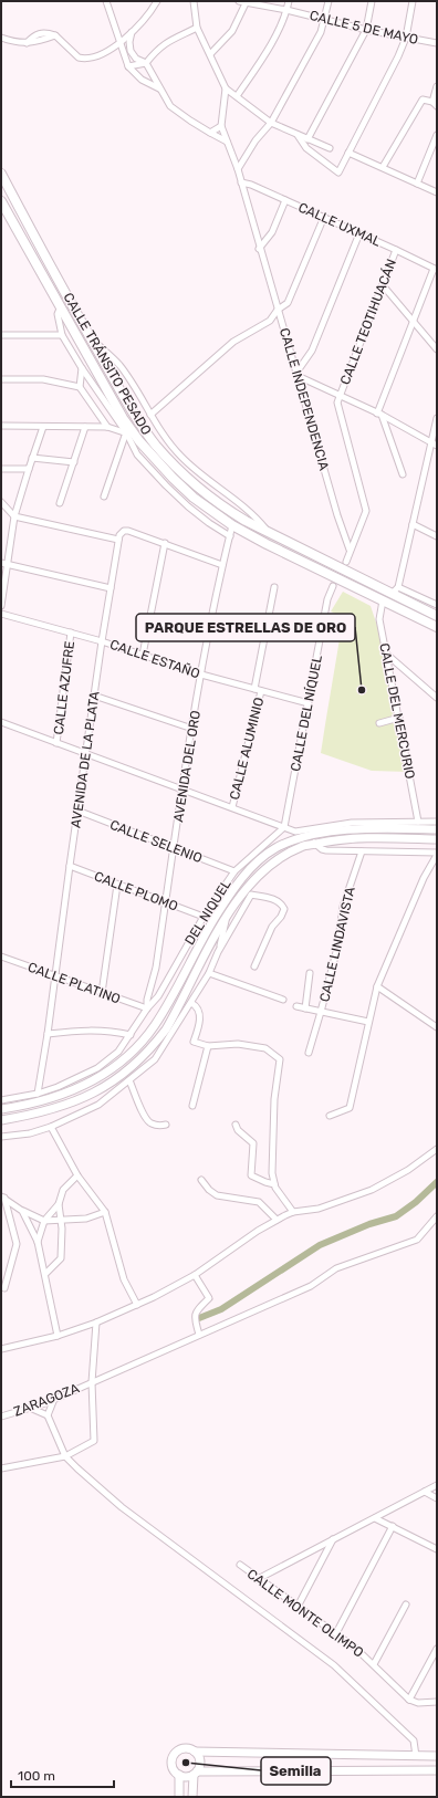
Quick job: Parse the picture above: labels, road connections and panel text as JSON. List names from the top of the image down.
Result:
{
  "streets": {
    "main road": ["CALLE TRÁNSITO PESADO"],
    "street": [
      "CALLE 5 DE MAYO",
      "CALLE UXMAL",
      "CALLE TEOTIHUACÁN",
      "CALLE INDEPENDENCIA",
      "CALLE ESTAÑO",
      "CALLE AZUFRE",
      "CALLE DEL MERCURIO",
      "CALLE DEL NÍQUEL",
      "CALLE ALUMINIO",
      "AVENIDA DE LA PLATA",
      "AVENIDA DEL ORO",
      "CALLE SELENIO",
      "CALLE PLOMO",
      "DEL NIQUEL",
      "CALLE LINDAVISTA",
      "CALLE PLATINO",
      "ZARAGOZA",
      "CALLE MONTE OLIMPO"
    ]
  },
  "crossings": [
    ["CALLE UXMAL", "CALLE TEOTIHUACÁN"],
    ["CALLE UXMAL", "CALLE INDEPENDENCIA"],
    ["CALLE TRÁNSITO PESADO", "CALLE DEL MERCURIO"],
    ["CALLE TRÁNSITO PESADO", "AVENIDA DEL ORO"],
    ["CALLE ESTAÑO", "CALLE AZUFRE"],
    ["CALLE ESTAÑO", "CALLE DEL NÍQUEL"],
    ["CALLE ESTAÑO", "CALLE ALUMINIO"],
    ["CALLE ESTAÑO", "AVENIDA DE LA PLATA"],
    ["CALLE ESTAÑO", "AVENIDA DEL ORO"],
    ["CALLE DEL NÍQUEL", "DEL NIQUEL"],
    ["AVENIDA DE LA PLATA", "CALLE SELENIO"],
    ["AVENIDA DE LA PLATA", "CALLE PLOMO"],
    ["AVENIDA DE LA PLATA", "DEL NIQUEL"],
    ["AVENIDA DE LA PLATA", "CALLE PLATINO"],
    ["AVENIDA DEL ORO", "CALLE SELENIO"],
    ["AVENIDA DEL ORO", "CALLE PLOMO"],
    ["AVENIDA DEL ORO", "DEL NIQUEL"],
    ["AVENIDA DEL ORO", "CALLE PLATINO"],
    ["CALLE SELENIO", "DEL NIQUEL"],
    ["CALLE PLOMO", "DEL NIQUEL"],
    ["DEL NIQUEL", "CALLE PLATINO"]
  ],
  "places": ["PARQUE ESTRELLAS DE ORO", "Semilla"],
  "scale_bar": "100 m"
}
